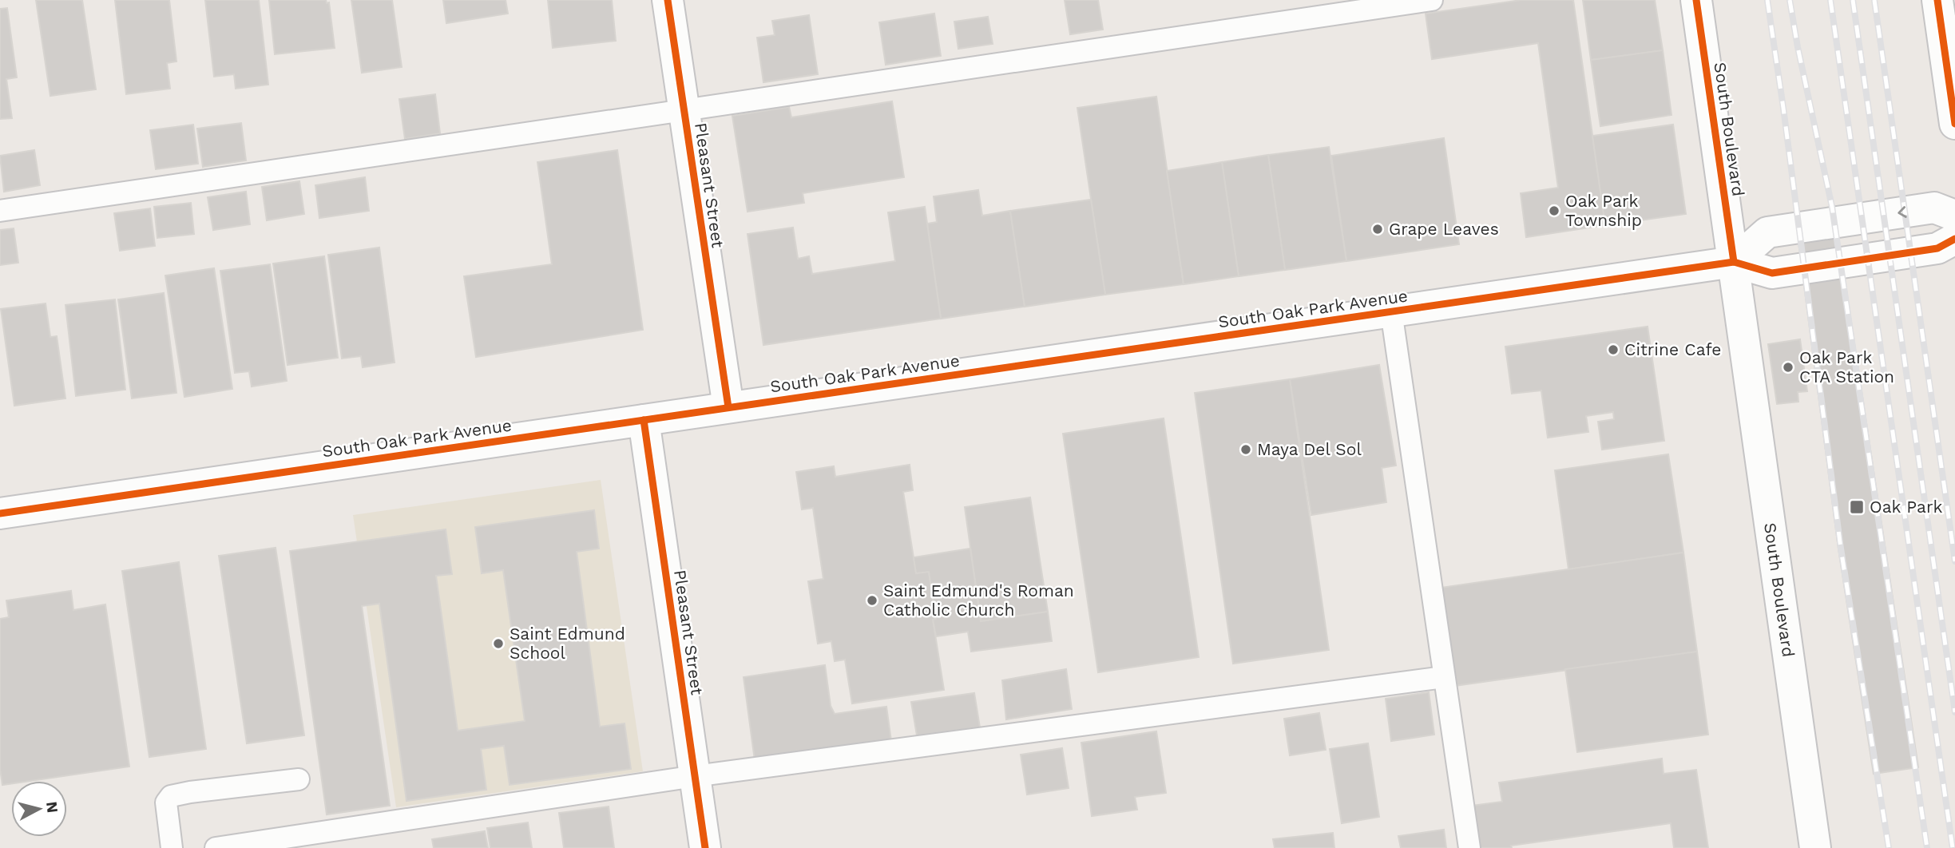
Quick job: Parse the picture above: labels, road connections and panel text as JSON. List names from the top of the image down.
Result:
{
  "streets": {
    "street": ["South Boulevard", "Pleasant Street", "South Oak Park Avenue"]
  },
  "crossings": [
    ["South Boulevard", "South Oak Park Avenue"],
    ["Pleasant Street", "South Oak Park Avenue"]
  ],
  "places": {
    "other": [
      "Oak Park Township",
      "Grape Leaves",
      "Citrine Cafe",
      "Oak Park CTA Station",
      "Maya Del Sol",
      "Saint Edmund's Roman Catholic Church",
      "Saint Edmund School"
    ],
    "transit": ["Oak Park"]
  },
  "north": "right"
}
